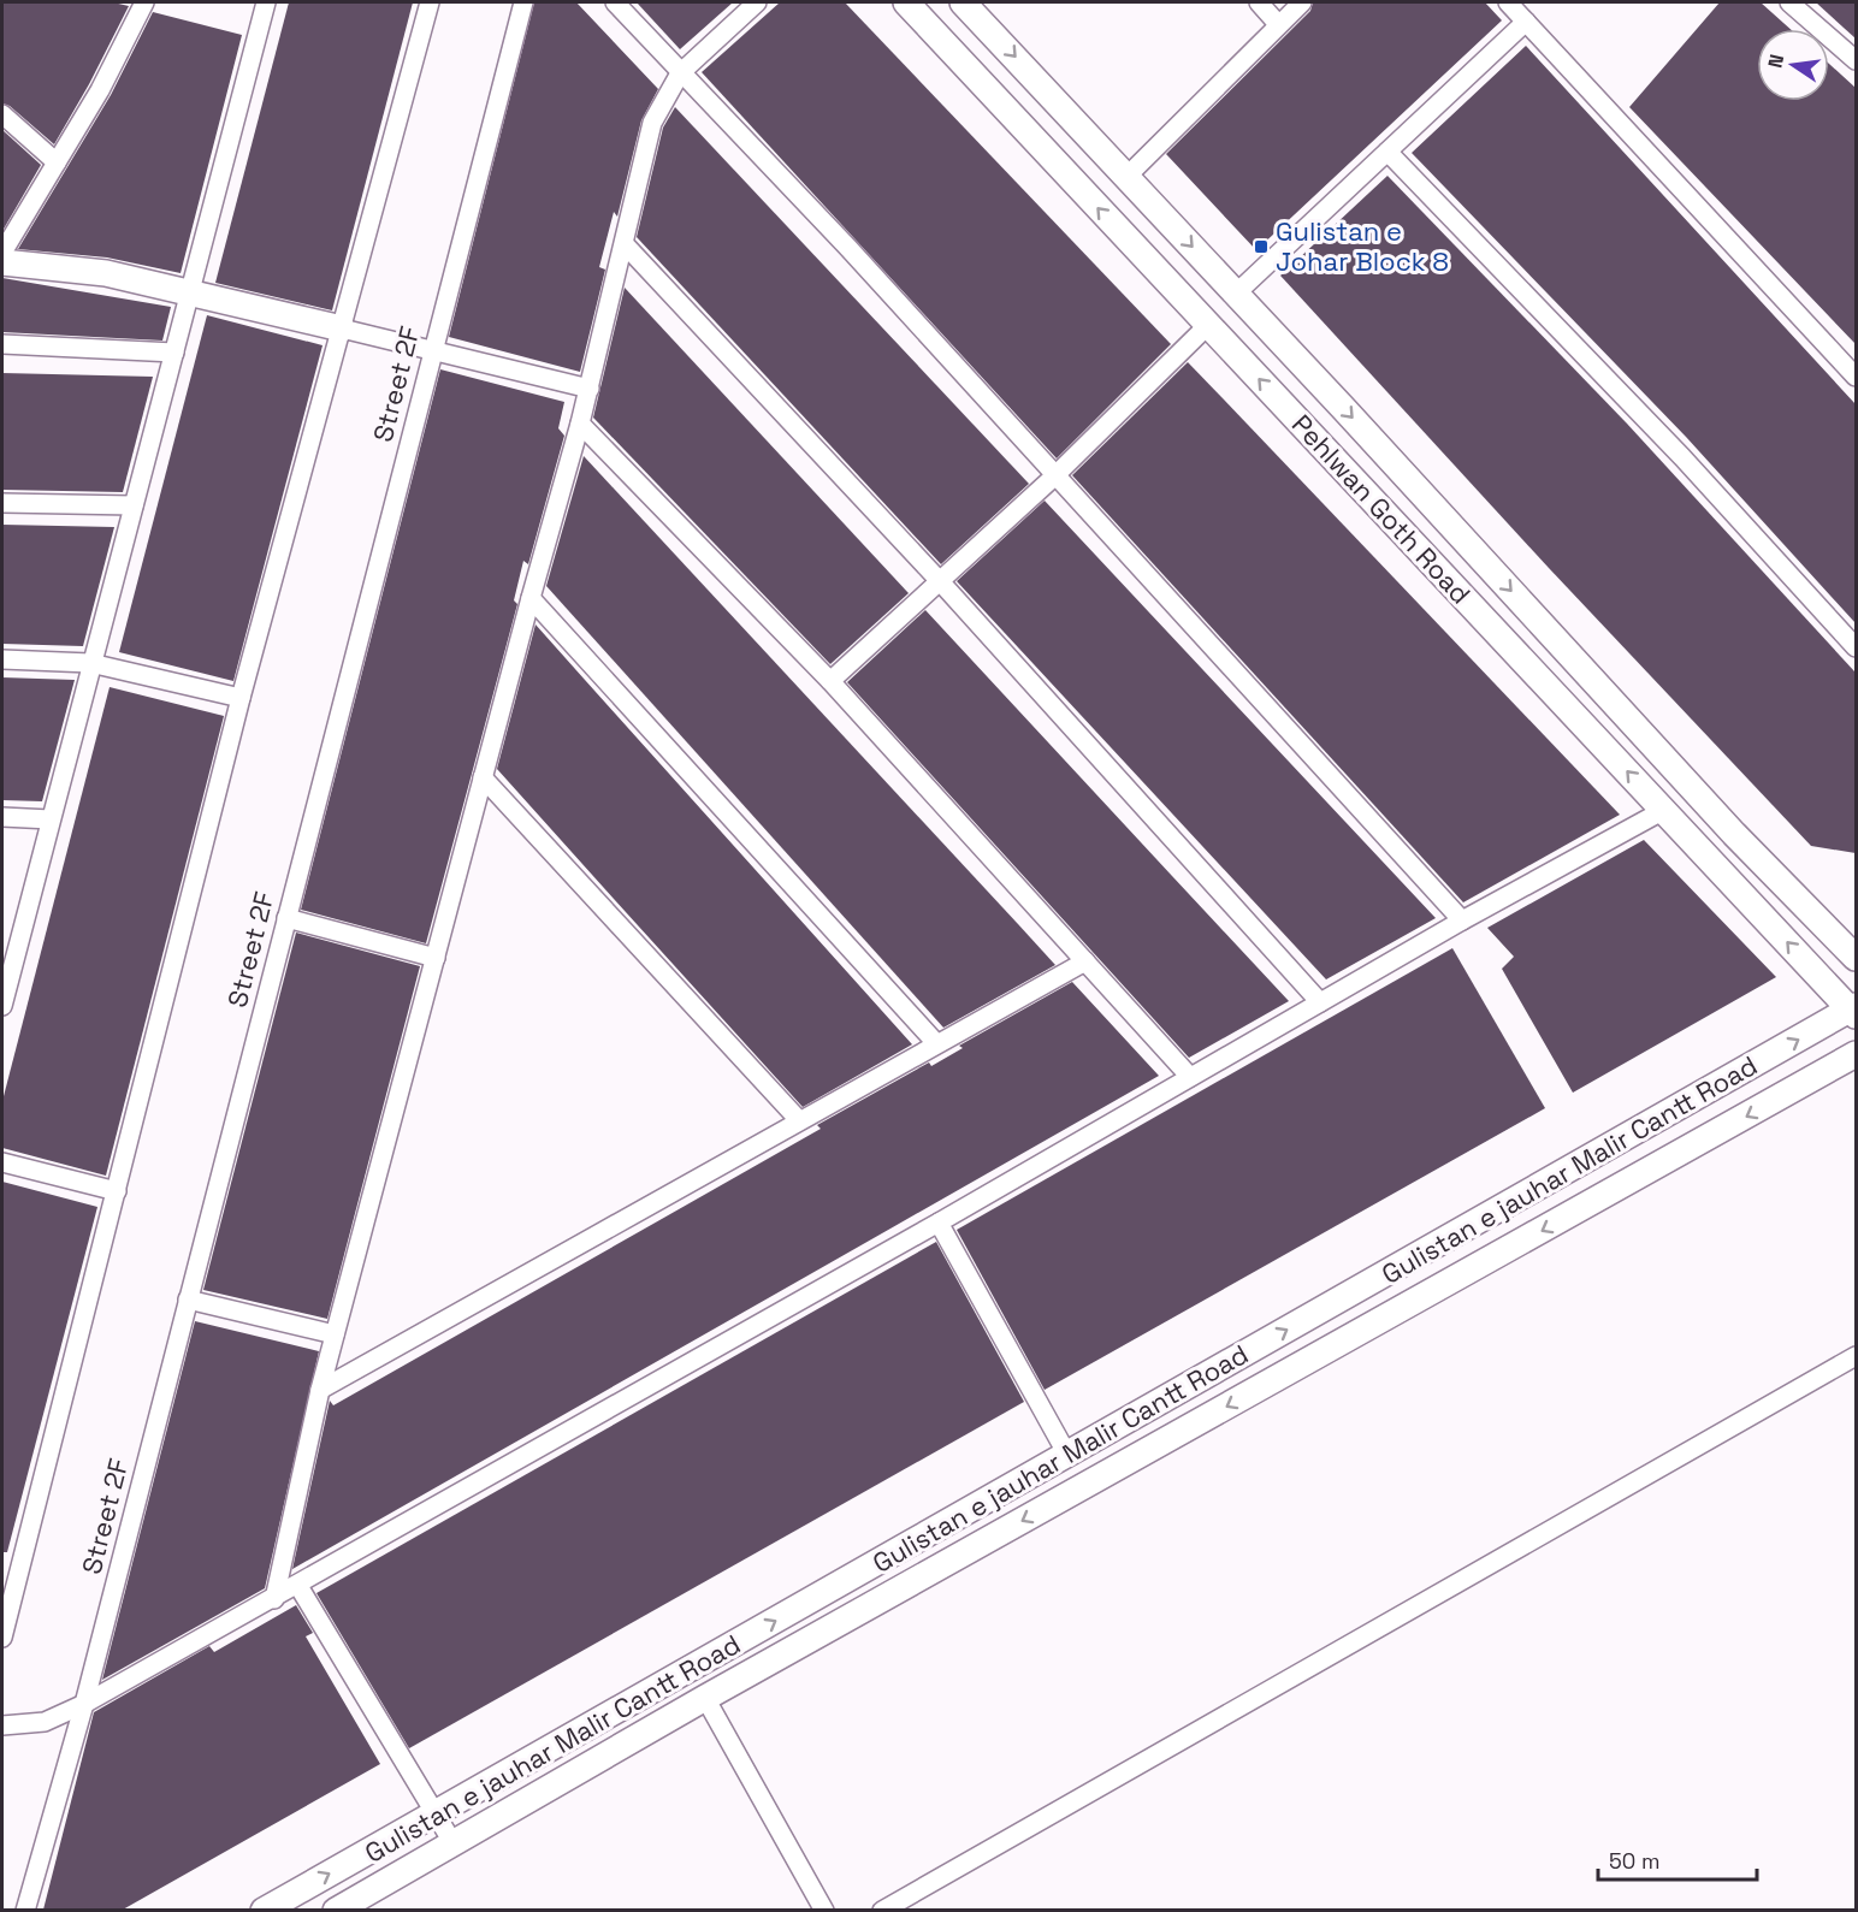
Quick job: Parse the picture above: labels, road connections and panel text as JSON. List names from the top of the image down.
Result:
{
  "streets": {
    "main road": ["Pehlwan Goth Road", "Gulistan e jauhar Malir Cantt Road"],
    "street": ["Street 2F"]
  },
  "crossings": [
    ["Pehlwan Goth Road", "Gulistan e jauhar Malir Cantt Road"]
  ],
  "places": {
    "transit": ["Gulistan e Johar Block 8"]
  },
  "scale_bar": "50 m",
  "north": "left"
}
